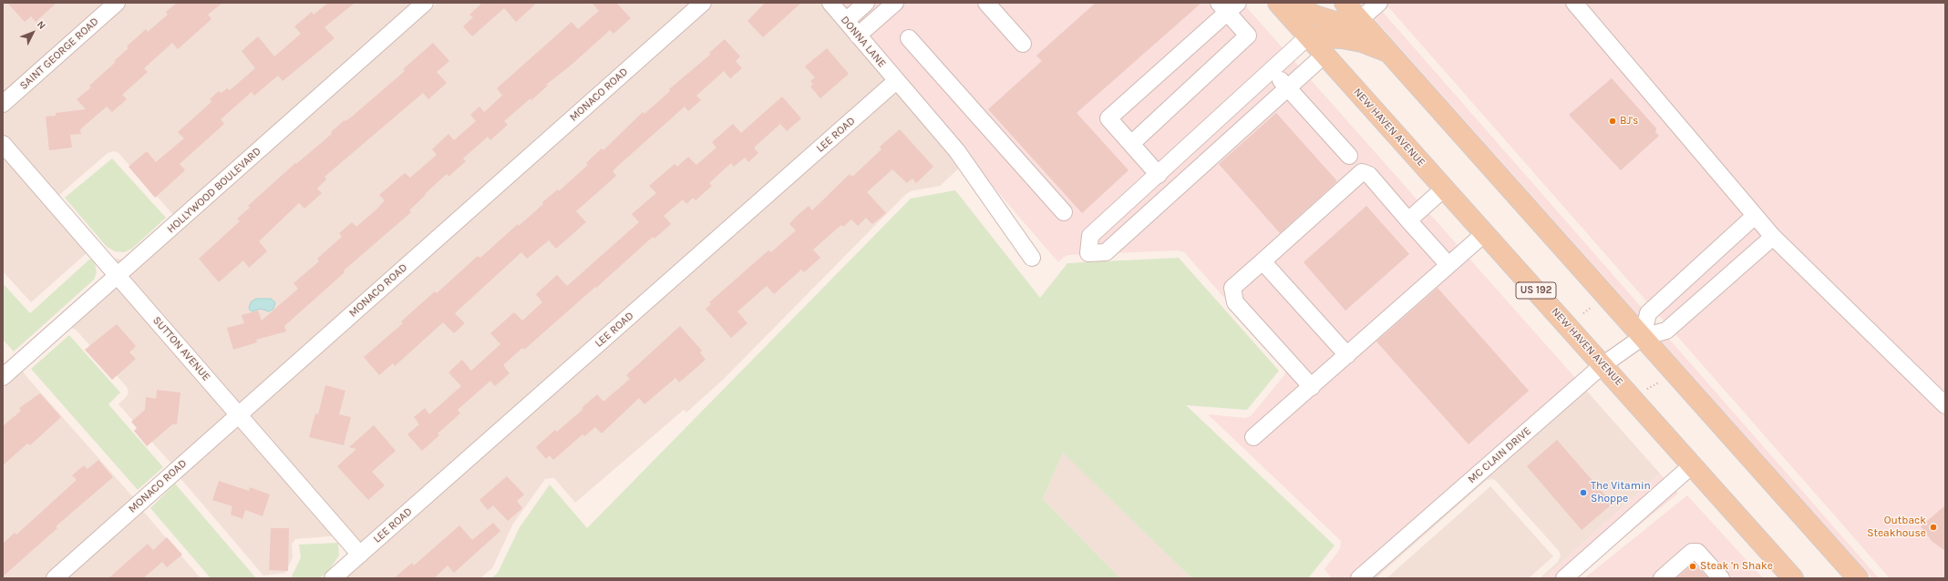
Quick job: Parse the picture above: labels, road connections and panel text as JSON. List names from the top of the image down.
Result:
{
  "streets": {
    "main road": ["NEW HAVEN AVENUE", "US 192"],
    "street": [
      "DONNA LANE",
      "SAINT GEORGE ROAD",
      "MONACO ROAD",
      "LEE ROAD",
      "HOLLYWOOD BOULEVARD",
      "SUTTON AVENUE",
      "MC CLAIN DRIVE"
    ]
  },
  "crossings": [
    ["DONNA LANE", "LEE ROAD"],
    ["MONACO ROAD", "SUTTON AVENUE"],
    ["NEW HAVEN AVENUE", "MC CLAIN DRIVE"],
    ["LEE ROAD", "SUTTON AVENUE"],
    ["HOLLYWOOD BOULEVARD", "SUTTON AVENUE"]
  ],
  "places": [
    "BJ's",
    "The Vitamin Shoppe",
    "Outback Steakhouse",
    "Steak 'n Shake"
  ],
  "north": "top right"
}
